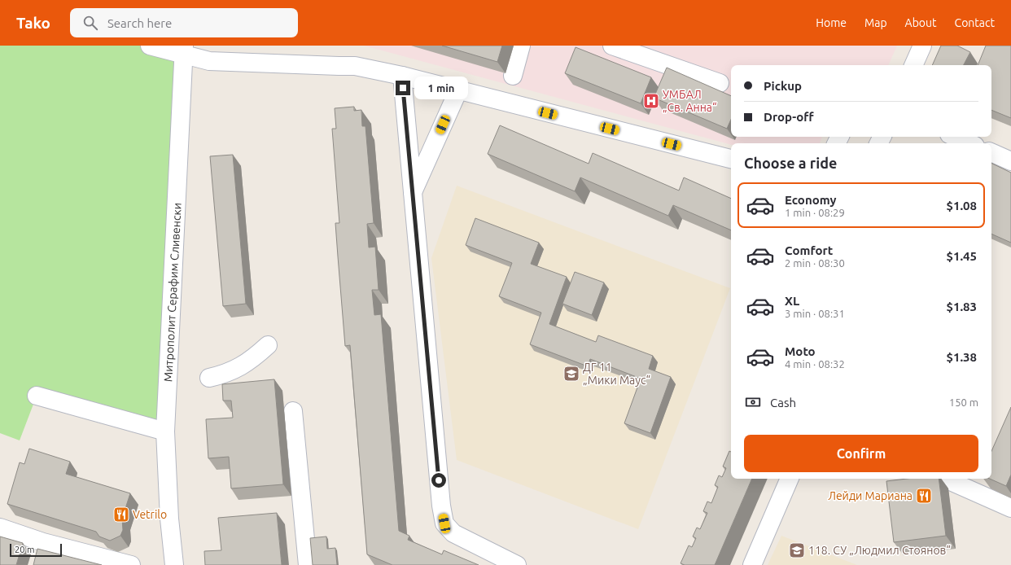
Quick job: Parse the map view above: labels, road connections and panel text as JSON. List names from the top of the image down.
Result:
{
  "streets": {
    "street": ["Митрополит Серафим Сливенски"]
  },
  "places": {
    "hospital": ["УМБАЛ „Св. Анна“"],
    "school or university": ["ДГ 11 „Мики Маус“", "118. СУ „Людмил Стоянов“"],
    "restaurant": ["Лейди Мариана", "Vetrilo"]
  },
  "scale_bar": "20 m",
  "page": {
    "header": "Tako",
    "search": "Search here",
    "nav": [
      "Home",
      "Map",
      "About",
      "Contact"
    ],
    "banner": ["Pickup", "Drop-off"],
    "bubble": "1 min",
    "heading": "Choose a ride",
    "list": [
      {
        "name": "Economy",
        "note": "1 min · 08:29",
        "value": "$1.08"
      },
      {
        "name": "Comfort",
        "note": "2 min · 08:30",
        "value": "$1.45"
      },
      {
        "name": "XL",
        "note": "3 min · 08:31",
        "value": "$1.83"
      },
      {
        "name": "Moto",
        "note": "4 min · 08:32",
        "value": "$1.38"
      }
    ],
    "pay": ["Cash", "150 m"],
    "buttons": "Confirm",
    "scale": "20 m"
  }
}
